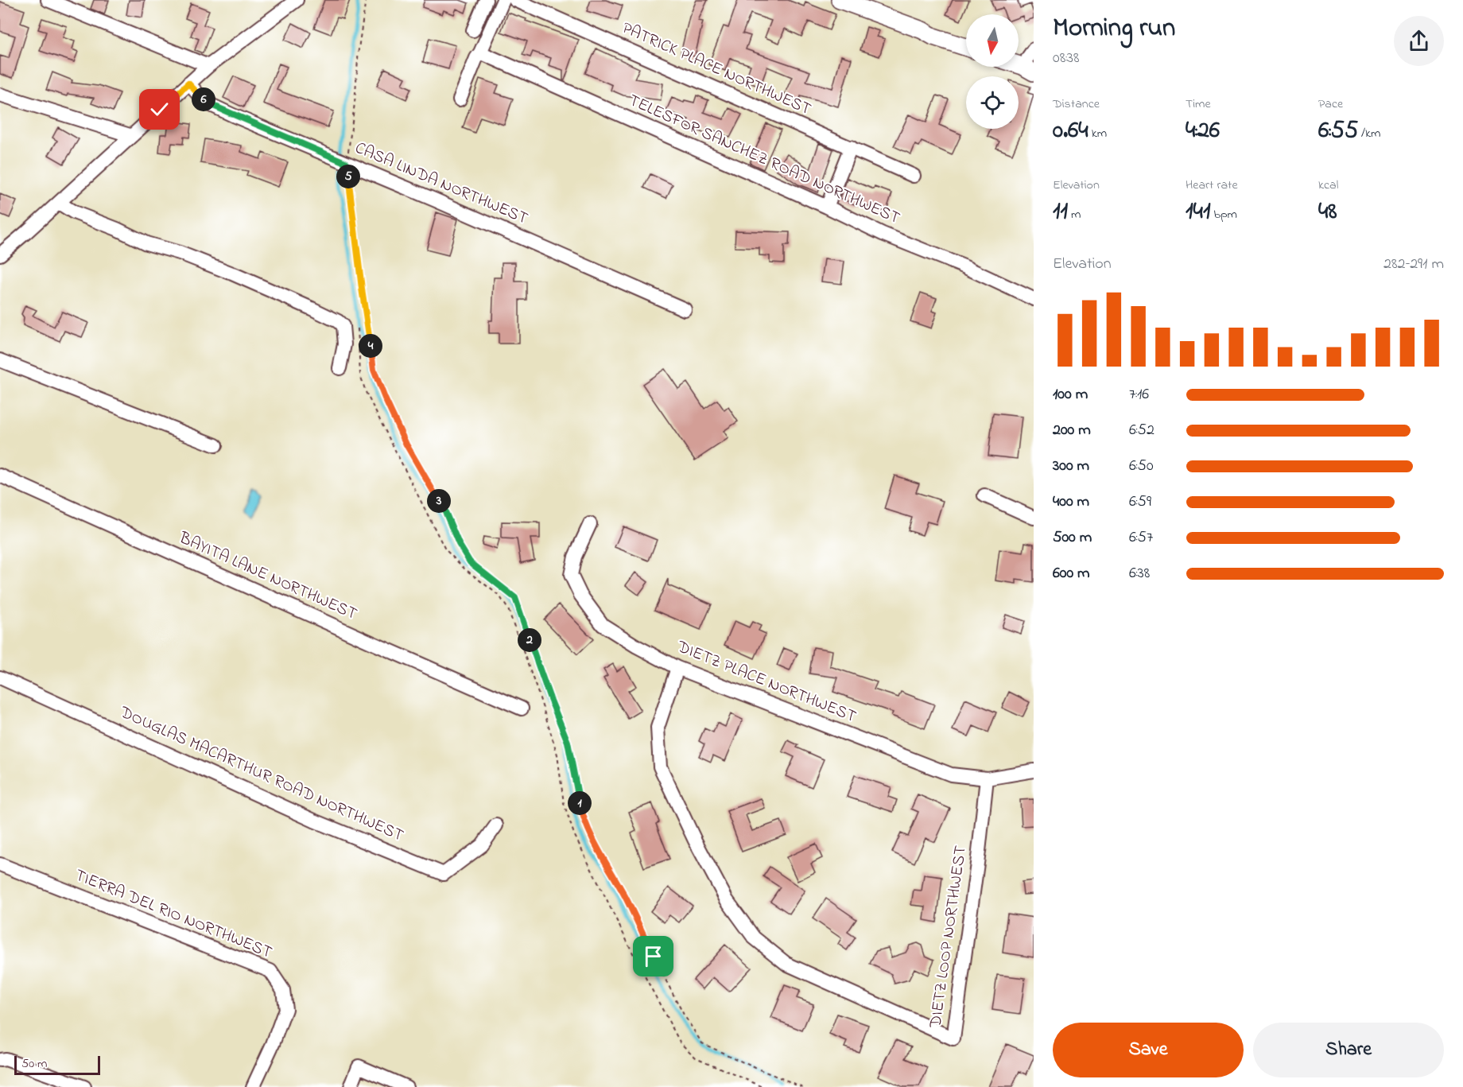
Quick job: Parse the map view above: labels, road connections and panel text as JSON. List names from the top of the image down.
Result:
{
  "streets": {
    "street": [
      "PATRICK PLACE NORTHWEST",
      "TELESFOR SANCHEZ ROAD NORTHWEST",
      "CASA LINDA NORTHWEST",
      "BAYITA LANE NORTHWEST",
      "DIETZ PLACE NORTHWEST",
      "DOUGLAS MACARTHUR ROAD NORTHWEST",
      "TIERRA DEL RIO NORTHWEST",
      "DIETZ LOOP NORTHWEST"
    ]
  },
  "crossings": [
    ["DIETZ PLACE NORTHWEST", "DIETZ LOOP NORTHWEST"]
  ],
  "scale_bar": "50 m",
  "north": "bottom",
  "page": {
    "heading": ["Morning run", "08:38"],
    "stats": [
      ["Distance", "0.64 km"],
      ["Time", "4:26"],
      ["Pace", "6:55 /km"],
      ["Elevation", "11 m"],
      ["Heart rate", "141 bpm"],
      ["kcal", "48"]
    ],
    "pins": [
      "6",
      "5",
      "4",
      "3",
      "2",
      "1"
    ],
    "chart": ["Elevation", "282–291 m"],
    "list": [
      {
        "name": "100 m",
        "note": "7:16"
      },
      {
        "name": "200 m",
        "note": "6:52"
      },
      {
        "name": "300 m",
        "note": "6:50"
      },
      {
        "name": "400 m",
        "note": "6:59"
      },
      {
        "name": "500 m",
        "note": "6:57"
      },
      {
        "name": "600 m",
        "note": "6:38"
      }
    ],
    "buttons": ["Save", "Share"],
    "scale": "50 m"
  }
}
